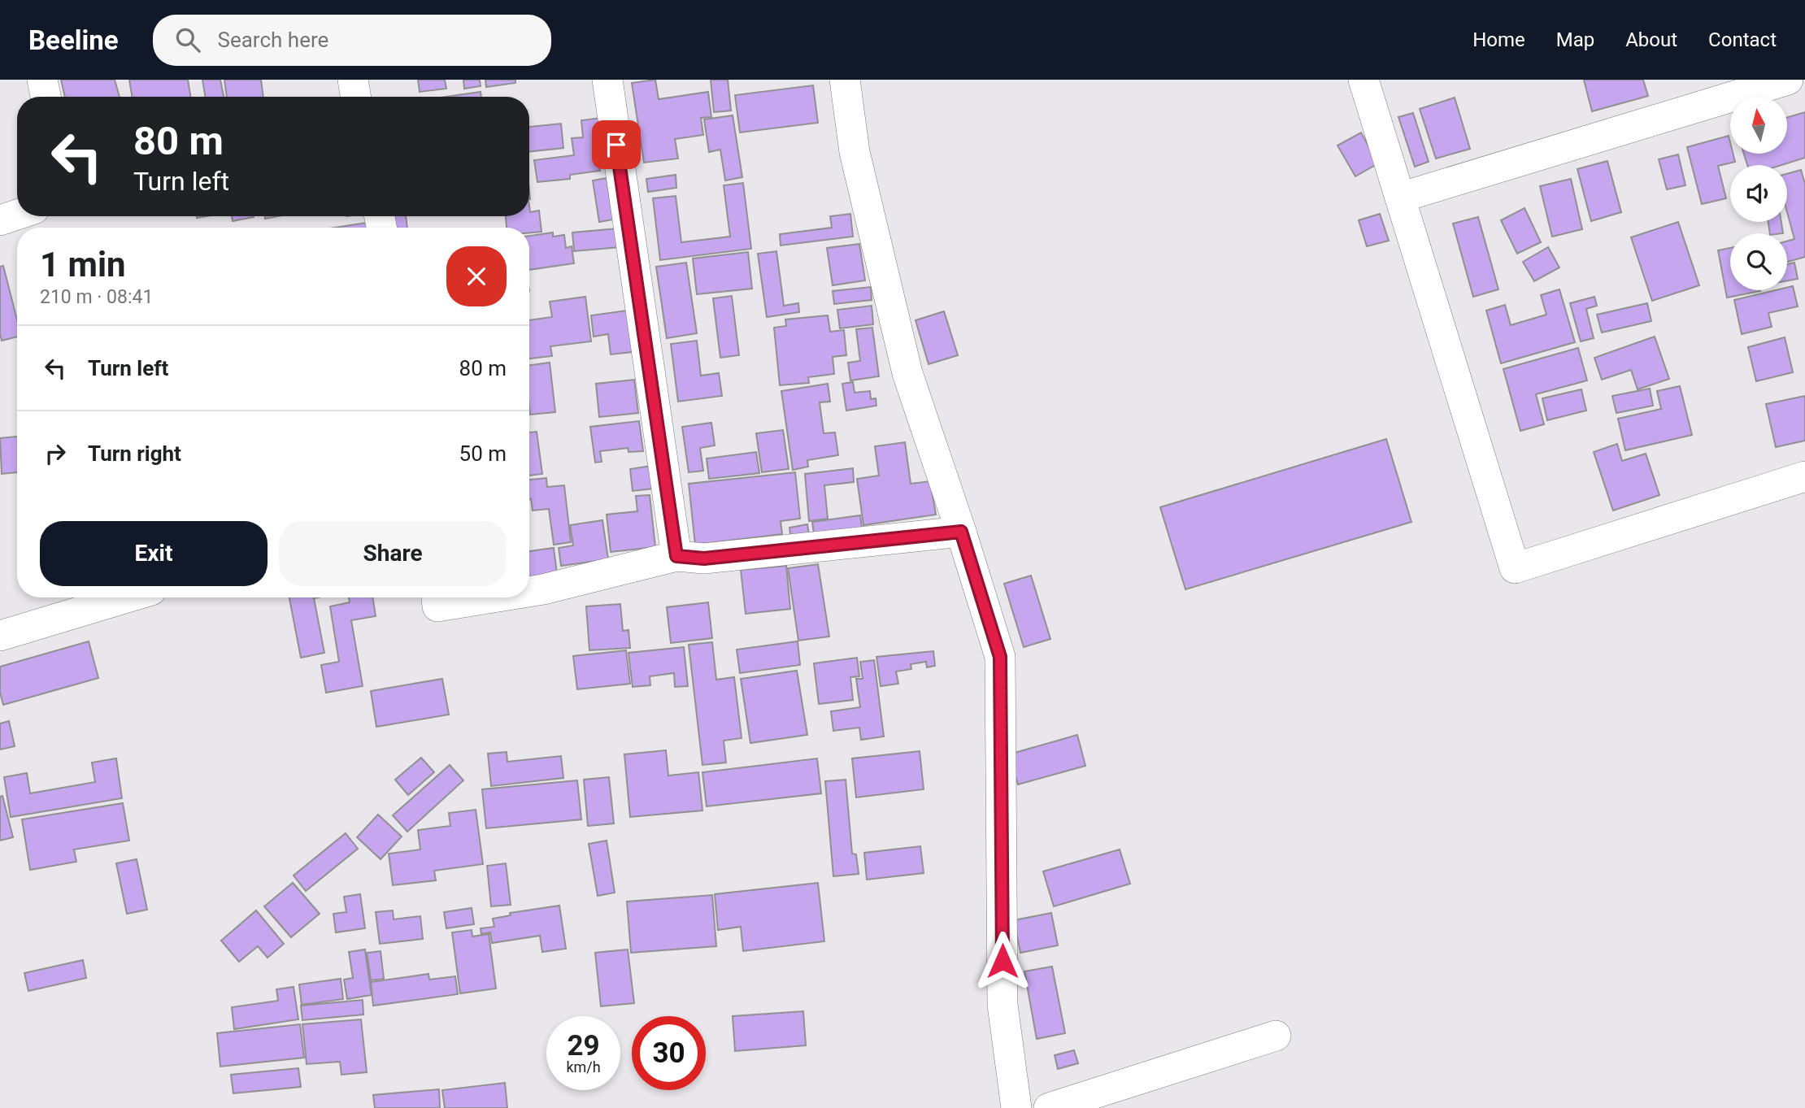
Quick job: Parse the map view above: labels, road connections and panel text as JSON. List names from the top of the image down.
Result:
{
  "north": "top",
  "page": {
    "header": "Beeline",
    "search": "Search here",
    "nav": [
      "Home",
      "Map",
      "About",
      "Contact"
    ],
    "turn": ["80 m", "Turn left"],
    "heading": ["1 min", "210 m · 08:41"],
    "list": [
      {
        "name": "Turn left",
        "value": "80 m"
      },
      {
        "name": "Turn right",
        "value": "50 m"
      }
    ],
    "buttons": ["Exit", "Share"],
    "speed": "29 km/h",
    "limit": "30"
  }
}
